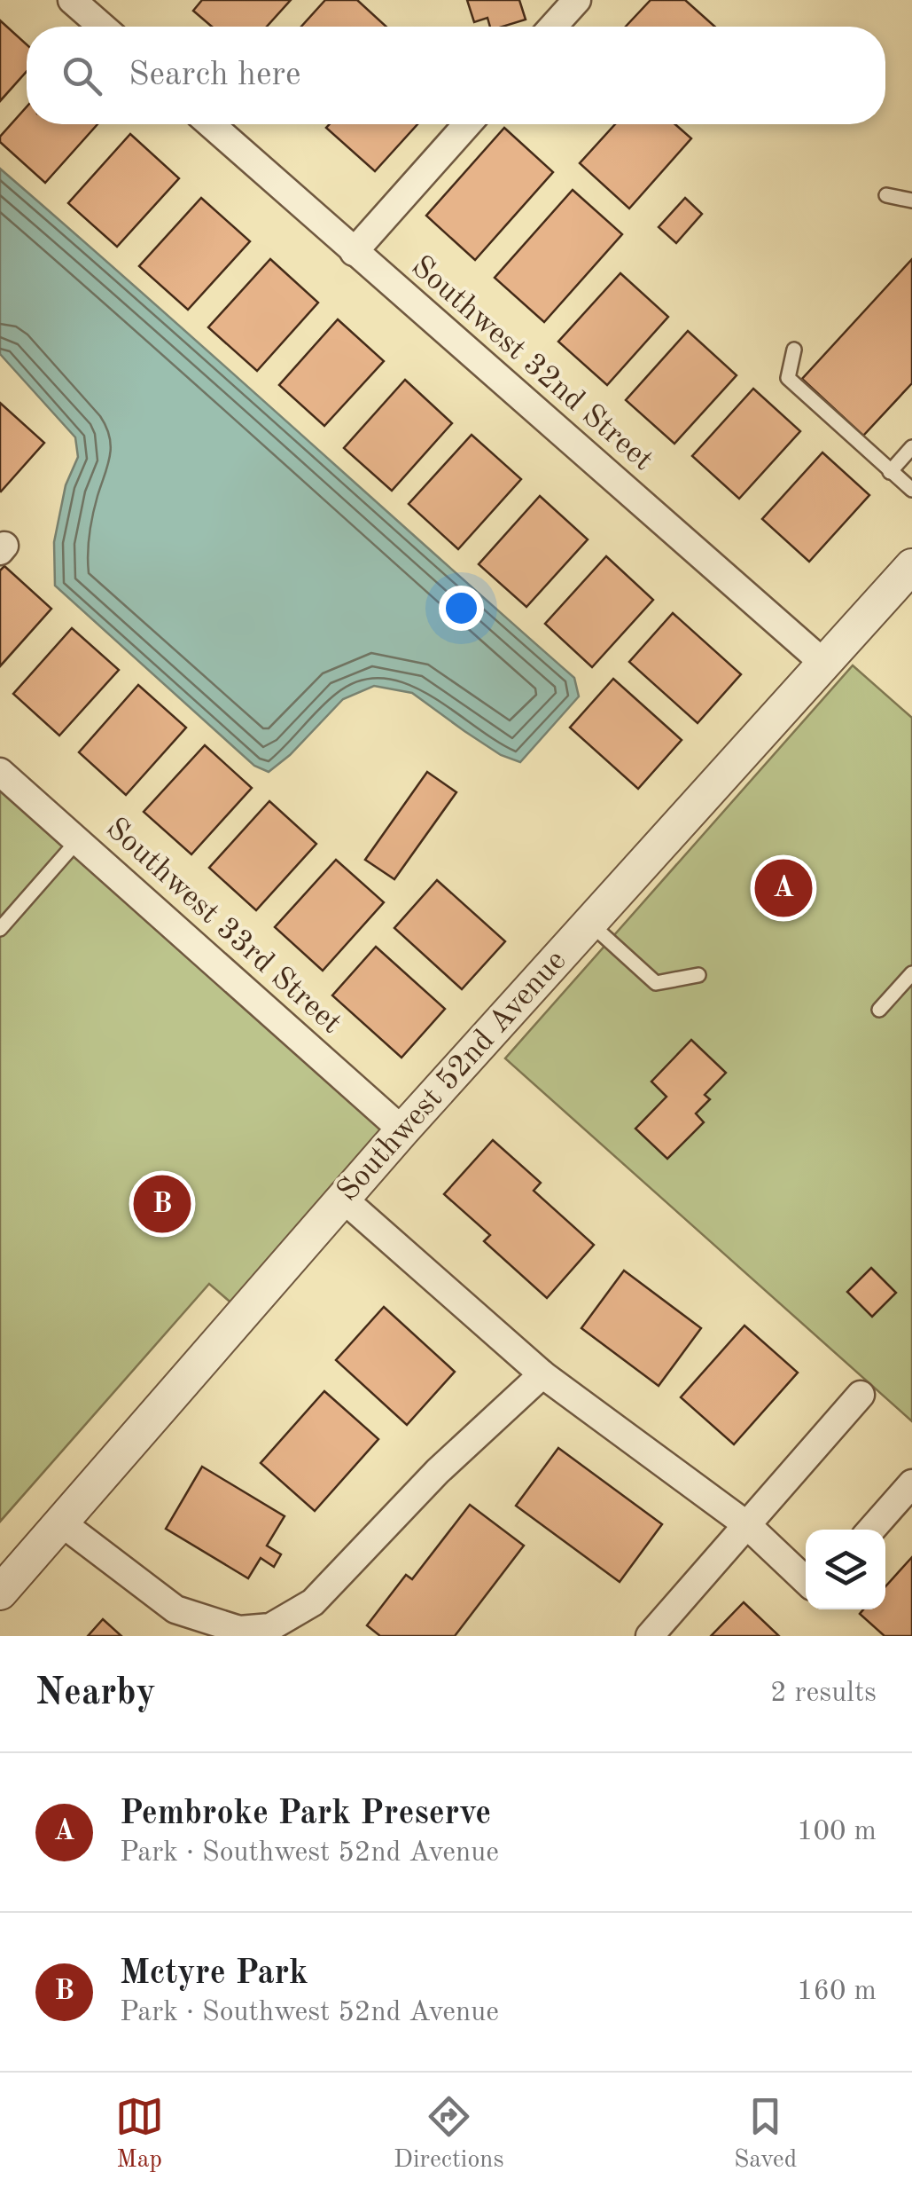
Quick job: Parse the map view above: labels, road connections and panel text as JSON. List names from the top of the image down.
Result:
{
  "streets": {
    "street": ["Southwest 32nd Street", "Southwest 33rd Street", "Southwest 52nd Avenue"]
  },
  "crossings": [
    ["Southwest 32nd Street", "Southwest 52nd Avenue"],
    ["Southwest 33rd Street", "Southwest 52nd Avenue"]
  ],
  "page": {
    "search": "Search here",
    "pins": ["A", "B"],
    "heading": ["Nearby", "2 results"],
    "list": [
      {
        "mark": "A",
        "name": "Pembroke Park Preserve",
        "note": "Park · Southwest 52nd Avenue",
        "value": "100 m"
      },
      {
        "mark": "B",
        "name": "Mctyre Park",
        "note": "Park · Southwest 52nd Avenue",
        "value": "160 m"
      }
    ],
    "nav": ["Map", "Directions", "Saved"]
  }
}
